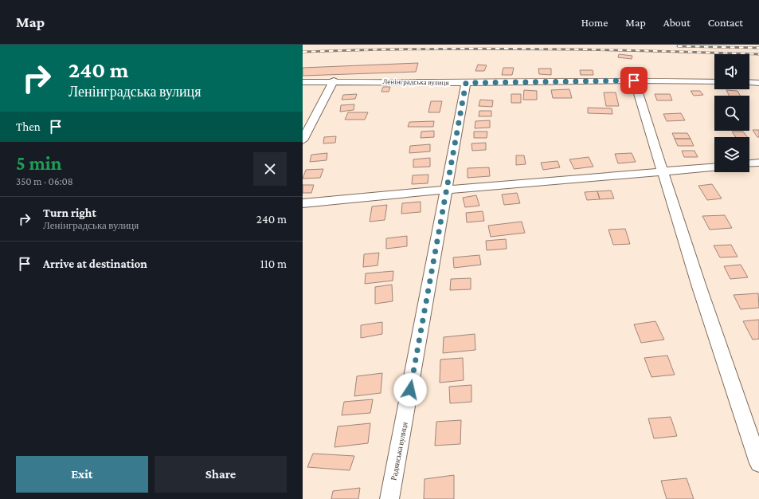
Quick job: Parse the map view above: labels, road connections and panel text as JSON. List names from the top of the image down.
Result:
{
  "streets": {
    "street": ["Ленінградська вулиця", "Радянська вулиця"]
  },
  "crossings": [
    ["Ленінградська вулиця", "Радянська вулиця"]
  ],
  "page": {
    "header": "Map",
    "nav": [
      "Home",
      "Map",
      "About",
      "Contact"
    ],
    "turn": ["240 m", "Ленінградська вулиця"],
    "then": "Then",
    "heading": ["5 min", "350 m · 06:08"],
    "list": [
      {
        "name": "Turn right",
        "note": "Ленінградська вулиця",
        "value": "240 m"
      },
      {
        "name": "Arrive at destination",
        "value": "110 m"
      }
    ],
    "buttons": ["Exit", "Share"]
  }
}
